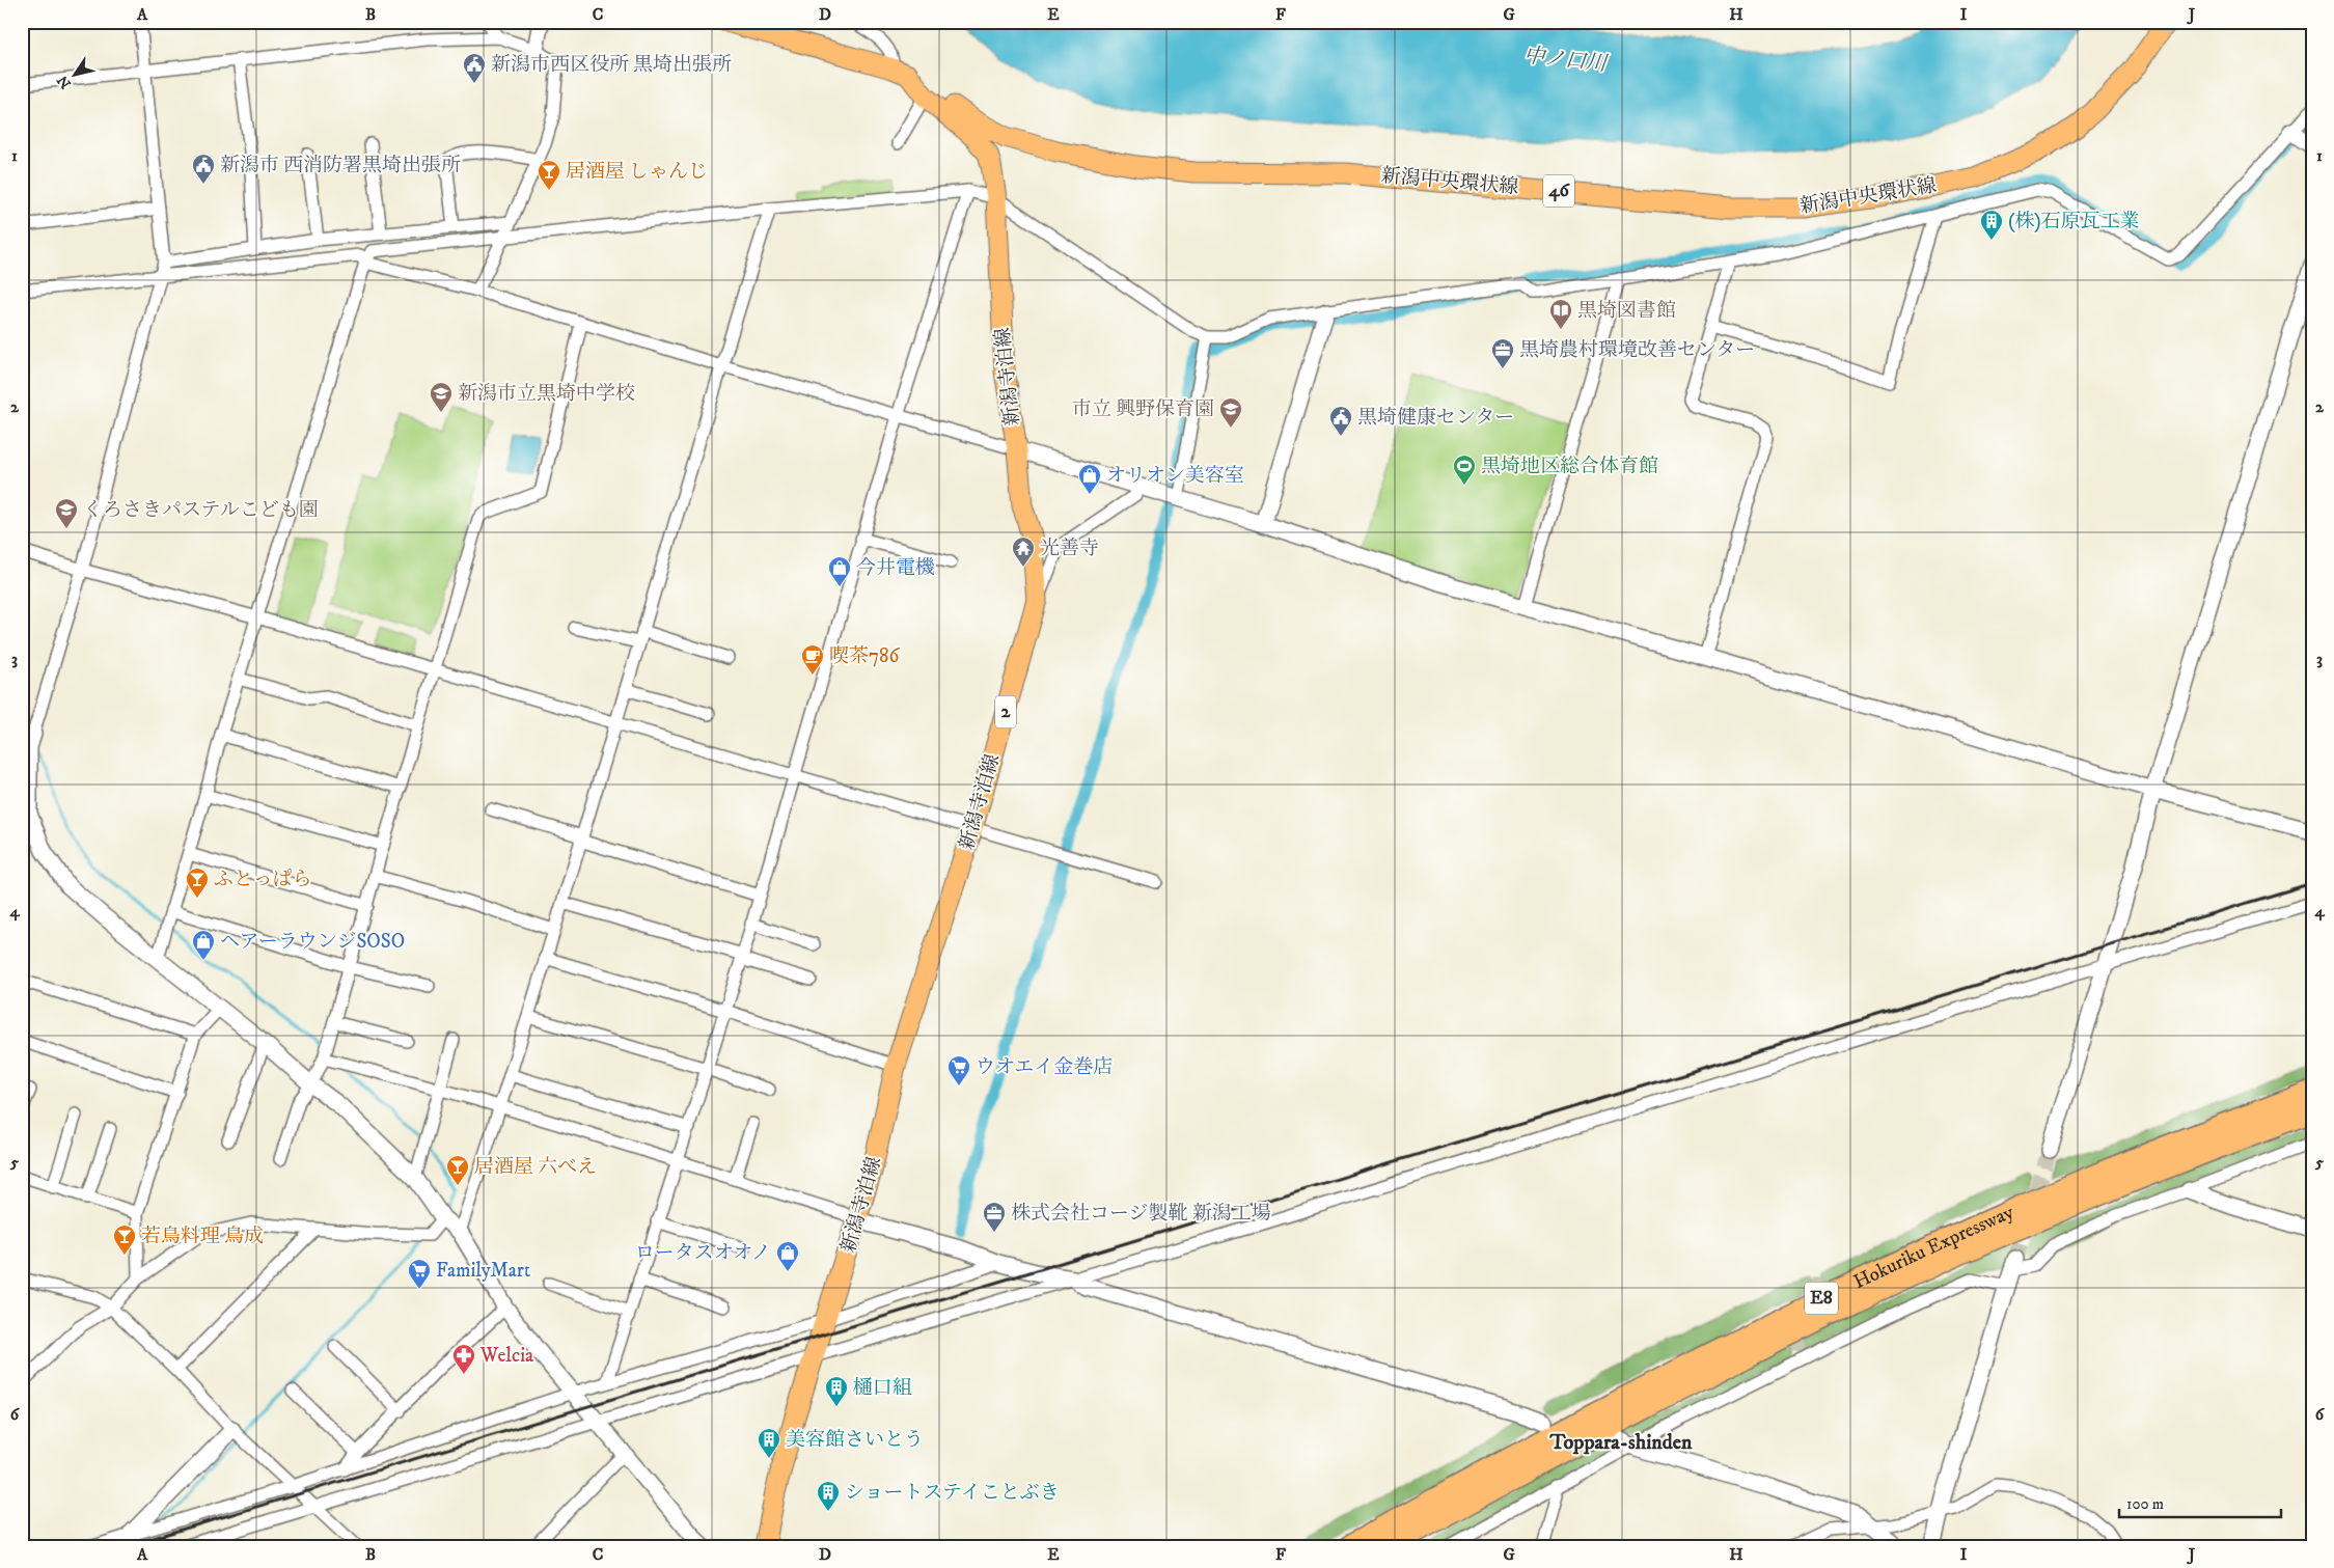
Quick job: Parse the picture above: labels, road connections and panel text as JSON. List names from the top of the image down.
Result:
{
  "streets": {
    "highway": ["Hokuriku Expressway", "E8"],
    "main road": [
      "新潟中央環状線",
      "46",
      "新潟寺泊線",
      "2"
    ]
  },
  "crossings": [
    ["新潟中央環状線", "新潟寺泊線"]
  ],
  "districts": ["Toppara-shinden"],
  "water": ["中ノ口川"],
  "places": {
    "public building": ["新潟市西区役所 黒埼出張所", "新潟市 西消防署黒埼出張所", "黒埼健康センター"],
    "bar": [
      "居酒屋 しゃんじ",
      "ふとっぱら",
      "居酒屋 六べえ",
      "若鳥料理 鳥成"
    ],
    "building": [
      "(株)石原瓦工業",
      "樋口組",
      "美容館さいとう",
      "ショートステイことぶき"
    ],
    "library": ["黒埼図書館"],
    "office": ["黒埼農村環境改善センター", "株式会社コージ製靴 新潟工場"],
    "school or university": ["新潟市立黒埼中学校", "市立 興野保育園", "くろさきパステルこども園"],
    "sports": ["黒埼地区総合体育館"],
    "shop": [
      "オリオン美容室",
      "今井電機",
      "ヘアーラウンジSOSO",
      "ロータスオオノ"
    ],
    "temple": ["光善寺"],
    "cafe": ["喫茶786"],
    "supermarket": ["ウオエイ金巻店", "FamilyMart"],
    "pharmacy": ["Welcia"]
  },
  "scale_bar": "100 m",
  "north": "bottom left",
  "grid": {
    "columns": [
      "A",
      "B",
      "C",
      "D",
      "E",
      "F",
      "G",
      "H",
      "I",
      "J"
    ],
    "rows": [
      "1",
      "2",
      "3",
      "4",
      "5",
      "6"
    ]
  }
}
